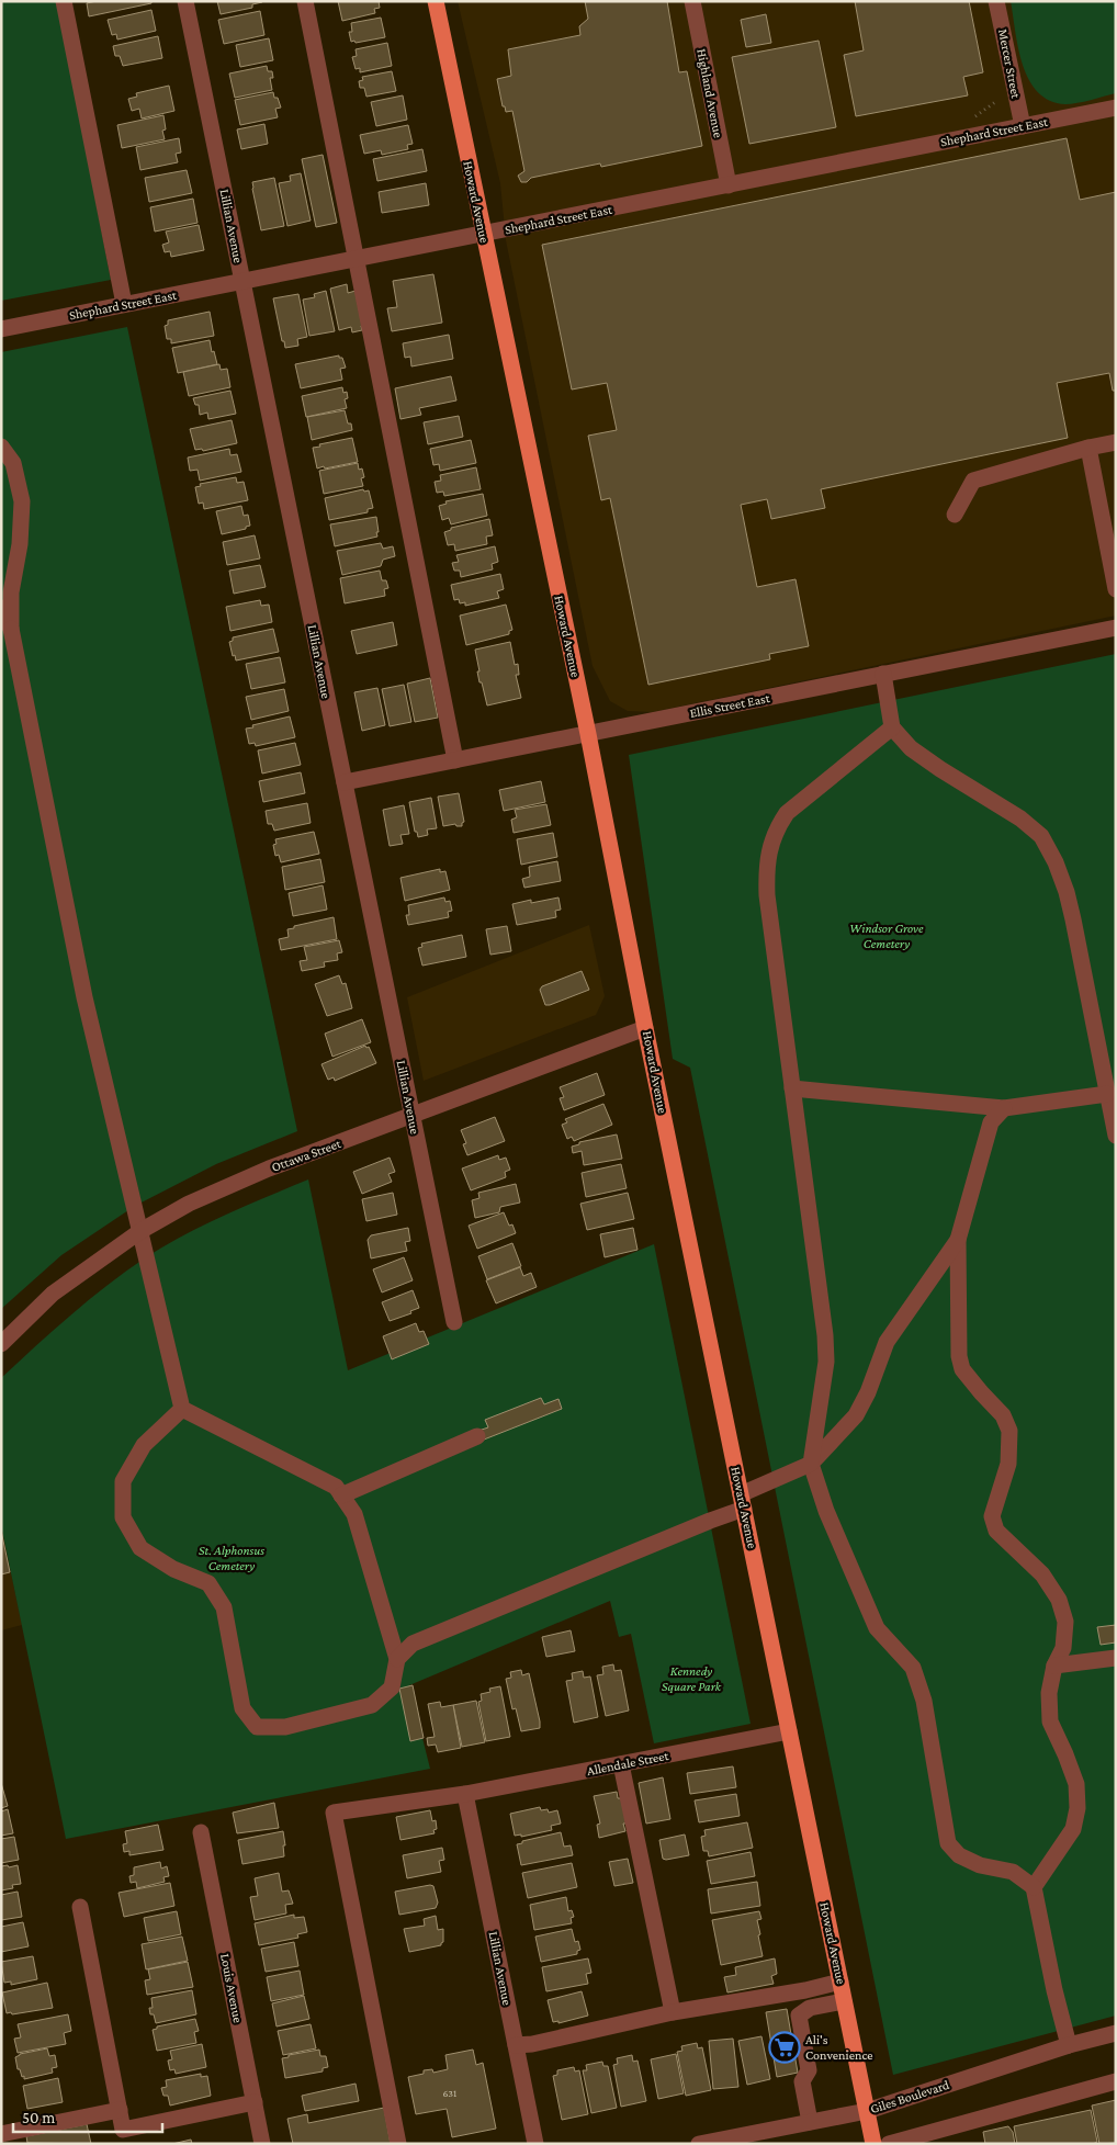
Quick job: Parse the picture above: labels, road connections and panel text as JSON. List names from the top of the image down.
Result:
{
  "streets": {
    "main road": ["Howard Avenue"],
    "street": [
      "Mercer Street",
      "Highland Avenue",
      "Shephard Street East",
      "Lillian Avenue",
      "Ellis Street East",
      "Ottawa Street",
      "Allendale Street",
      "Louis Avenue",
      "Giles Boulevard"
    ]
  },
  "crossings": [
    ["Mercer Street", "Shephard Street East"],
    ["Highland Avenue", "Shephard Street East"],
    ["Shephard Street East", "Howard Avenue"],
    ["Shephard Street East", "Lillian Avenue"],
    ["Howard Avenue", "Ellis Street East"],
    ["Howard Avenue", "Ottawa Street"],
    ["Howard Avenue", "Allendale Street"],
    ["Howard Avenue", "Giles Boulevard"],
    ["Lillian Avenue", "Ellis Street East"],
    ["Lillian Avenue", "Ottawa Street"],
    ["Lillian Avenue", "Allendale Street"]
  ],
  "parks": ["Windsor Grove Cemetery", "St. Alphonsus Cemetery", "Kennedy Square Park"],
  "places": {
    "supermarket": ["Ali's Convenience"]
  },
  "house_numbers": ["631"],
  "scale_bar": "50 m"
}
